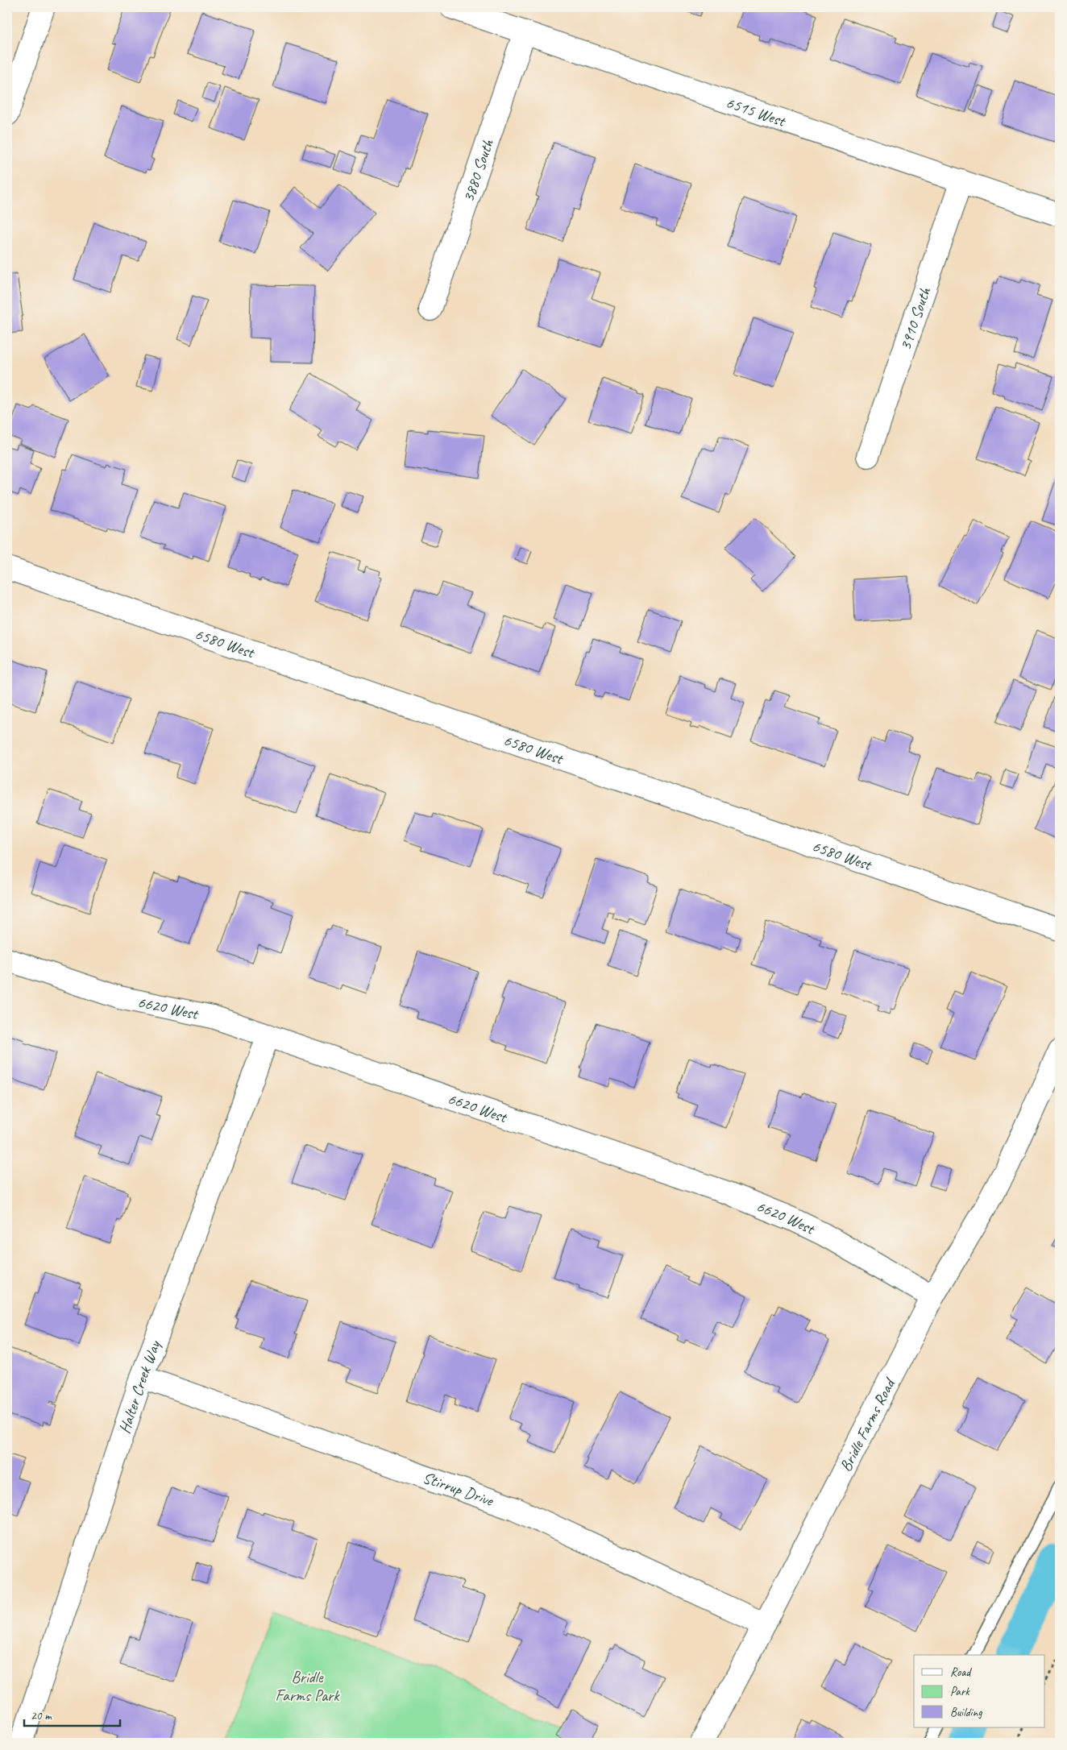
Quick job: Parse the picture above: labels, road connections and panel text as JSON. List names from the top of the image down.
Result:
{
  "streets": {
    "street": [
      "6515 West",
      "3880 South",
      "3910 South",
      "6580 West",
      "6620 West",
      "Halter Creek Way",
      "Bridle Farms Road",
      "Stirrup Drive"
    ]
  },
  "crossings": [
    ["6515 West", "3880 South"],
    ["6515 West", "3910 South"],
    ["6620 West", "Halter Creek Way"],
    ["6620 West", "Bridle Farms Road"],
    ["Halter Creek Way", "Stirrup Drive"],
    ["Bridle Farms Road", "Stirrup Drive"]
  ],
  "parks": ["Bridle Farms Park"],
  "legend": ["Road", "Park", "Building"],
  "scale_bar": "20 m"
}
